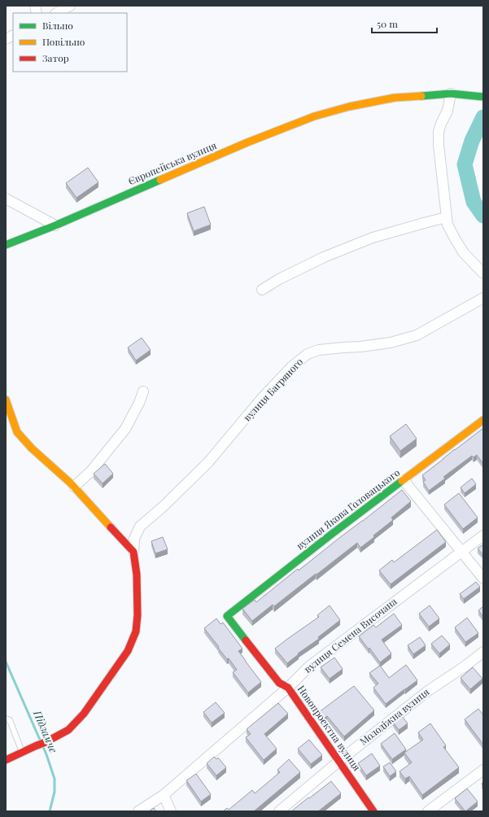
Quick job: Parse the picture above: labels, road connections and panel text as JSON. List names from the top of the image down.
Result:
{
  "streets": {
    "street": [
      "Європейська вулиця",
      "вулиця Багряного",
      "вулиця Якова Головацького",
      "вулиця Семена Височана",
      "Молодіжна вулиця",
      "Новопроектна вулиця"
    ]
  },
  "crossings": [
    ["вулиця Якова Головацького", "Новопроектна вулиця"],
    ["вулиця Семена Височана", "Новопроектна вулиця"],
    ["Молодіжна вулиця", "Новопроектна вулиця"]
  ],
  "water": ["Підзамче"],
  "legend": ["Вільно", "Повільно", "Затор"],
  "scale_bar": "50 m"
}
